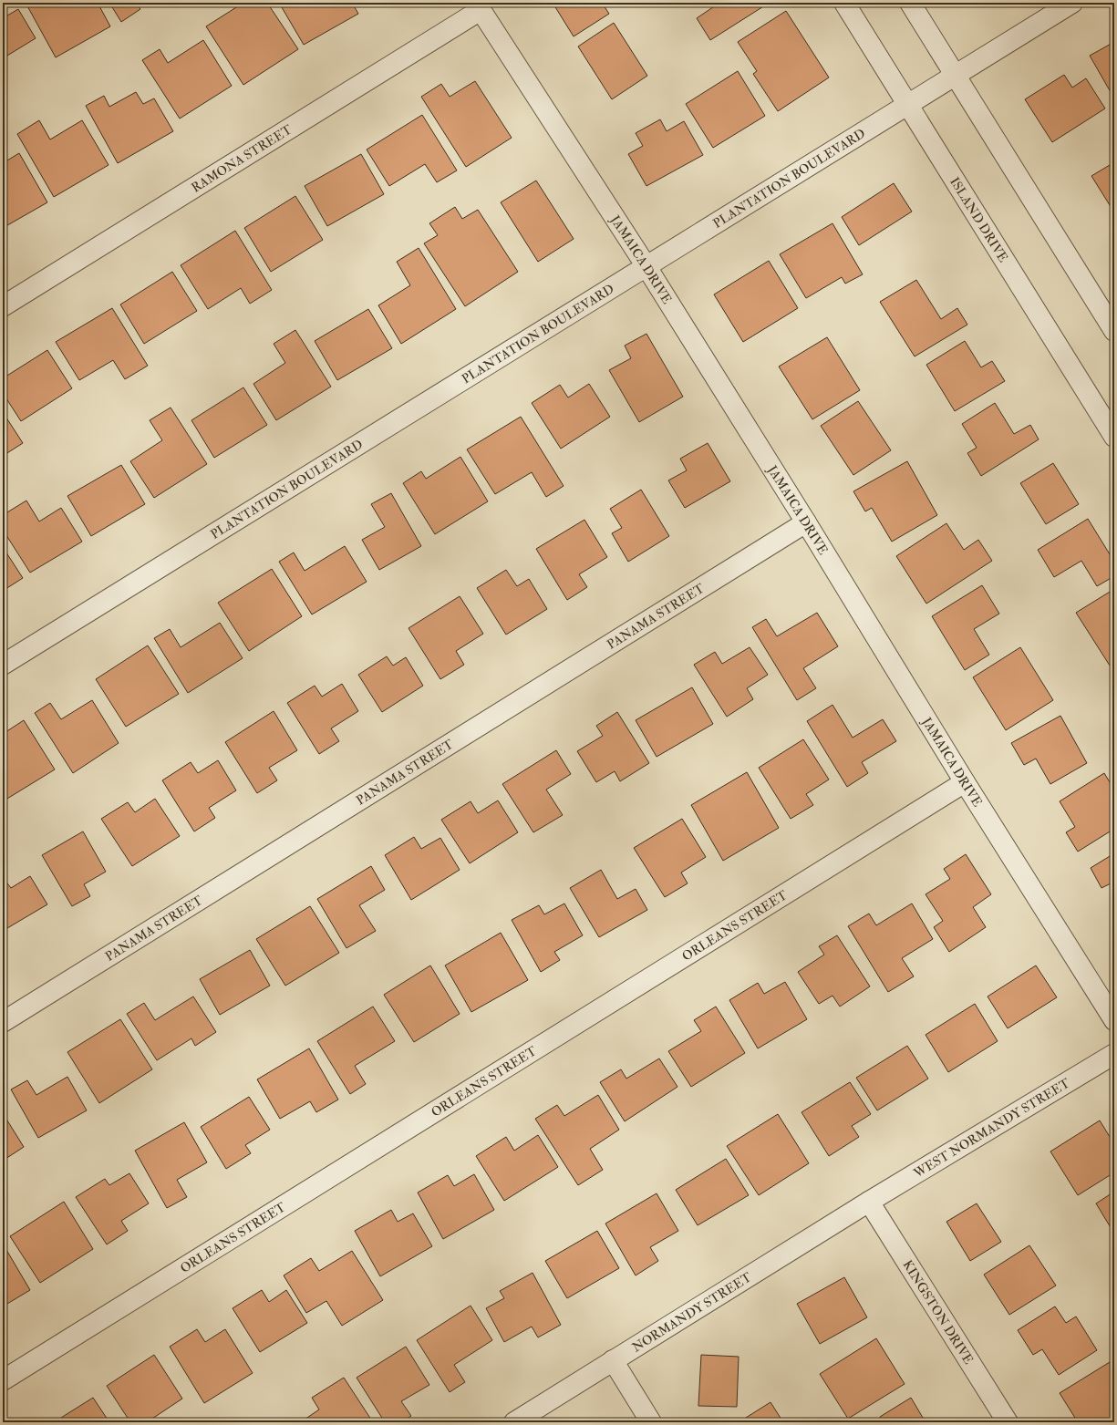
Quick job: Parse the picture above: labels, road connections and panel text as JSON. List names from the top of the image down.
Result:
{
  "streets": {
    "street": [
      "RAMONA STREET",
      "PLANTATION BOULEVARD",
      "ISLAND DRIVE",
      "JAMAICA DRIVE",
      "PANAMA STREET",
      "ORLEANS STREET",
      "WEST NORMANDY STREET",
      "NORMANDY STREET",
      "KINGSTON DRIVE"
    ]
  },
  "crossings": [
    ["RAMONA STREET", "JAMAICA DRIVE"],
    ["PLANTATION BOULEVARD", "ISLAND DRIVE"],
    ["PLANTATION BOULEVARD", "JAMAICA DRIVE"],
    ["JAMAICA DRIVE", "PANAMA STREET"],
    ["JAMAICA DRIVE", "ORLEANS STREET"],
    ["WEST NORMANDY STREET", "NORMANDY STREET"],
    ["WEST NORMANDY STREET", "KINGSTON DRIVE"],
    ["NORMANDY STREET", "KINGSTON DRIVE"]
  ]
}
